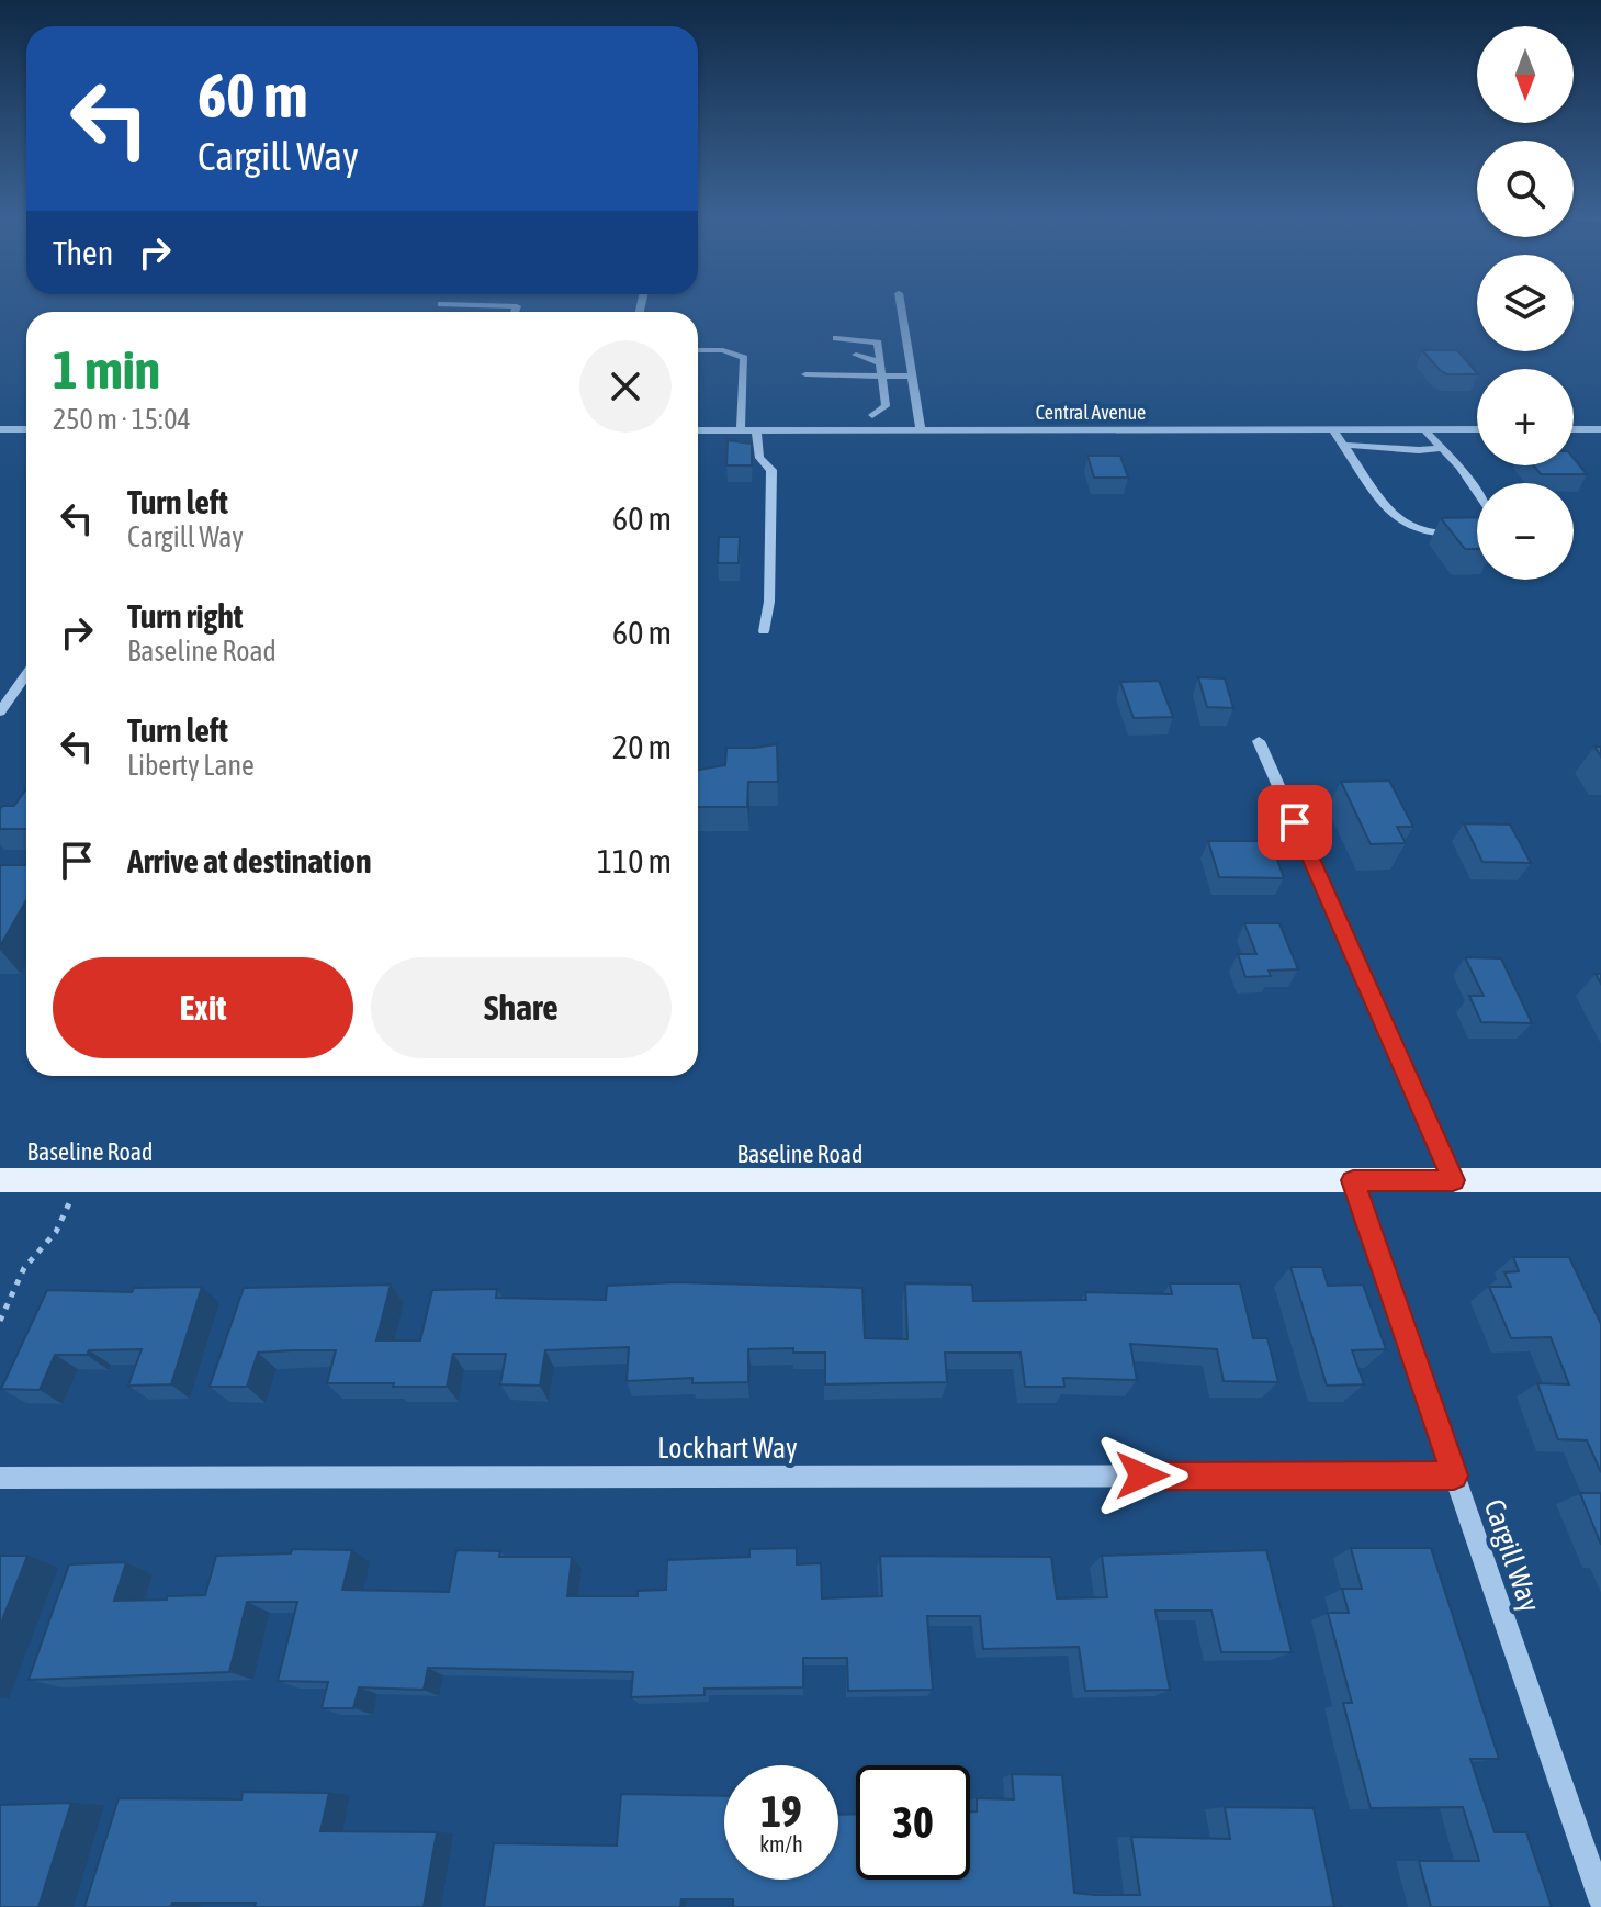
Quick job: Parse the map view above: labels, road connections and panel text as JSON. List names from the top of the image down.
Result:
{
  "streets": {
    "main road": ["Baseline Road"],
    "street": ["Central Avenue", "Lockhart Way", "Cargill Way"]
  },
  "crossings": [
    ["Baseline Road", "Cargill Way"],
    ["Lockhart Way", "Cargill Way"]
  ],
  "north": "bottom",
  "page": {
    "map_buttons": ["+", "−"],
    "turn": ["60 m", "Cargill Way"],
    "then": "Then",
    "heading": ["1 min", "250 m · 15:04"],
    "list": [
      {
        "name": "Turn left",
        "note": "Cargill Way",
        "value": "60 m"
      },
      {
        "name": "Turn right",
        "note": "Baseline Road",
        "value": "60 m"
      },
      {
        "name": "Turn left",
        "note": "Liberty Lane",
        "value": "20 m"
      },
      {
        "name": "Arrive at destination",
        "value": "110 m"
      }
    ],
    "buttons": ["Exit", "Share"],
    "speed": "19 km/h",
    "limit": "30"
  }
}
